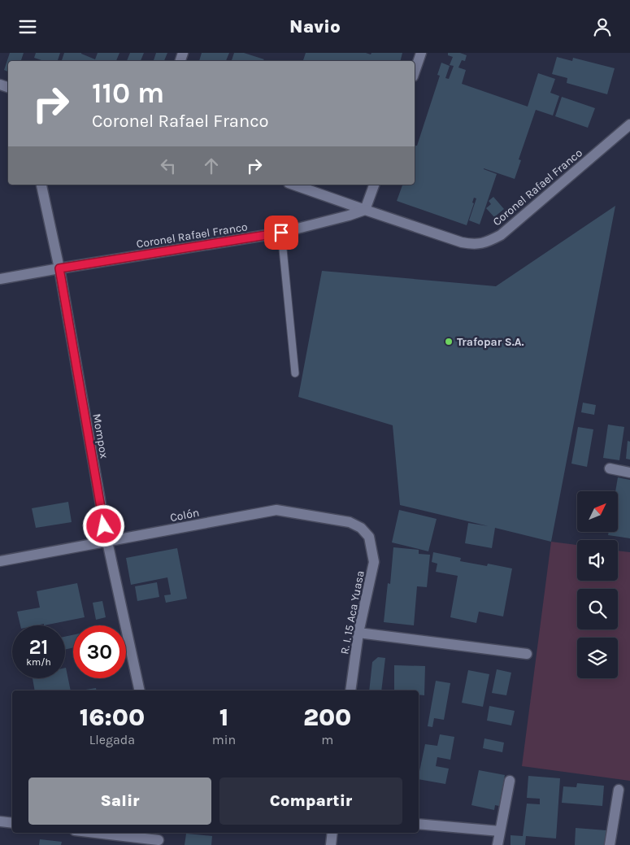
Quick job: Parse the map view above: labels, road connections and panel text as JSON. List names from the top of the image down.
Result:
{
  "streets": {
    "street": [
      "Coronel Rafael Franco",
      "Mompox",
      "Colón",
      "R. I. 15 Aca Yuasa"
    ]
  },
  "crossings": [
    ["Coronel Rafael Franco", "Mompox"],
    ["Mompox", "Colón"],
    ["Colón", "R. I. 15 Aca Yuasa"]
  ],
  "places": ["Trafopar S.A."],
  "north": "top right",
  "page": {
    "header": "Navio",
    "turn": ["110 m", "Coronel Rafael Franco"],
    "speed": "21 km/h",
    "limit": "30",
    "eta": [
      "16:00",
      "Llegada",
      "1",
      "min",
      "200",
      "m"
    ],
    "buttons": ["Salir", "Compartir"]
  }
}
